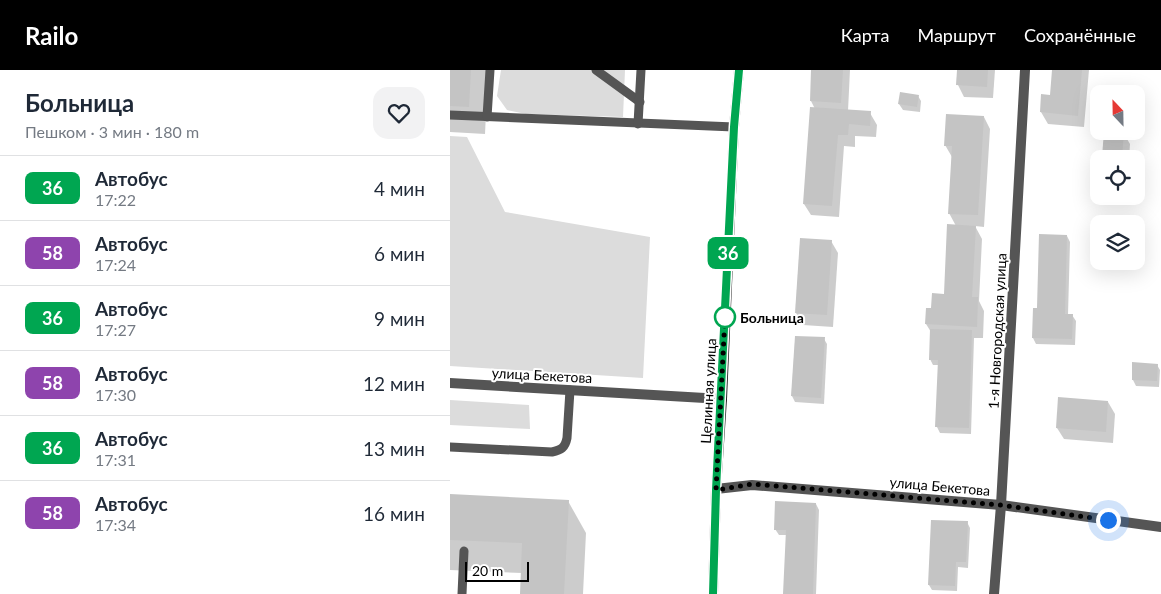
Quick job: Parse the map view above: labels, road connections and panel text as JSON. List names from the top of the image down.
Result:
{
  "streets": {
    "main road": ["Целинная улица"],
    "street": ["1-я Новгородская улица", "улица Бекетова"]
  },
  "crossings": [
    ["1-я Новгородская улица", "улица Бекетова"],
    ["улица Бекетова", "Целинная улица"]
  ],
  "places": ["Больница"],
  "lines": ["bus line 36"],
  "scale_bar": "20 m",
  "north": "top",
  "page": {
    "header": "Railo",
    "nav": ["Карта", "Маршрут", "Сохранённые"],
    "heading": ["Больница", "Пешком · 3 мин · 180 m"],
    "on_map": "36",
    "list": [
      {
        "mark": "36",
        "name": "Автобус",
        "note": "17:22",
        "value": "4 мин"
      },
      {
        "mark": "58",
        "name": "Автобус",
        "note": "17:24",
        "value": "6 мин"
      },
      {
        "mark": "36",
        "name": "Автобус",
        "note": "17:27",
        "value": "9 мин"
      },
      {
        "mark": "58",
        "name": "Автобус",
        "note": "17:30",
        "value": "12 мин"
      },
      {
        "mark": "36",
        "name": "Автобус",
        "note": "17:31",
        "value": "13 мин"
      },
      {
        "mark": "58",
        "name": "Автобус",
        "note": "17:34",
        "value": "16 мин"
      }
    ],
    "scale": "20 m"
  }
}
